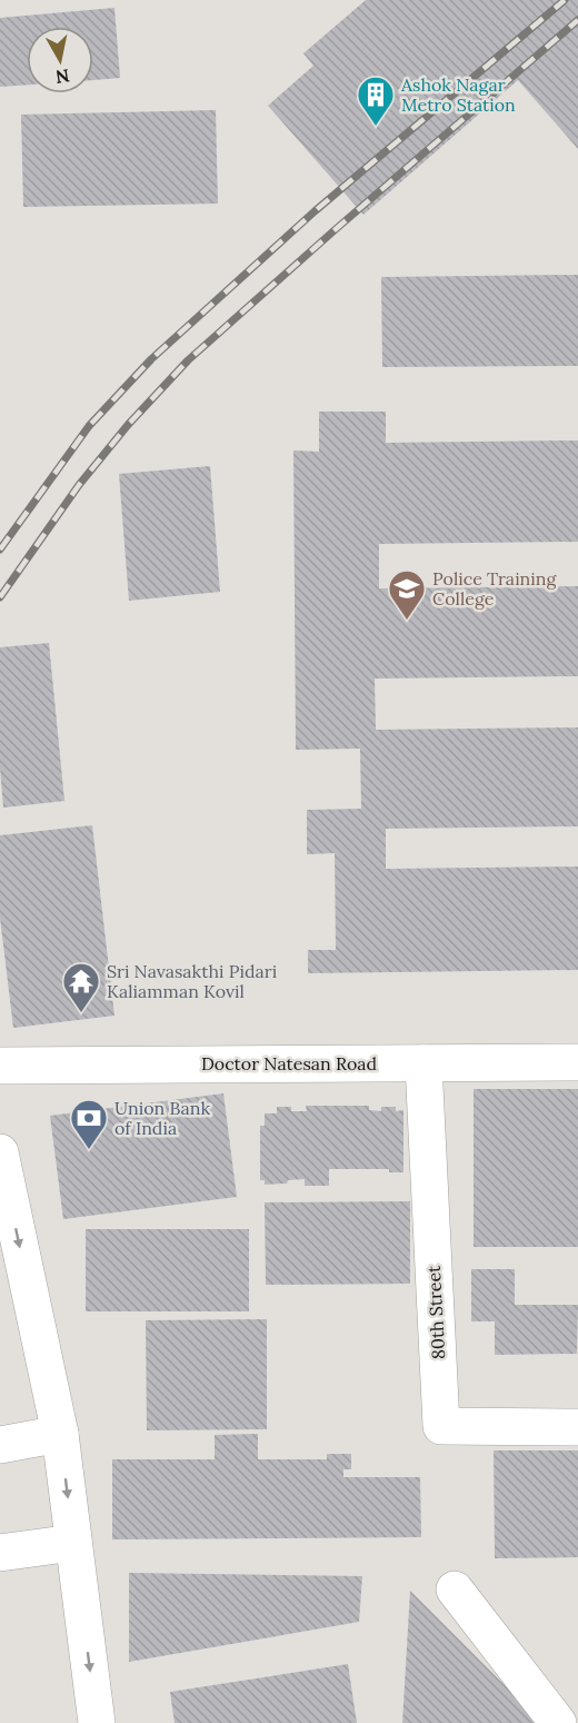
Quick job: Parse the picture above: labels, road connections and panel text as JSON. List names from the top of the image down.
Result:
{
  "streets": {
    "street": ["Doctor Natesan Road", "80th Street"]
  },
  "crossings": [
    ["Doctor Natesan Road", "80th Street"]
  ],
  "places": {
    "building": ["Ashok Nagar Metro Station"],
    "school or university": ["Police Training College"],
    "temple": ["Sri Navasakthi Pidari Kaliamman Kovil"],
    "bank": ["Union Bank of India"]
  },
  "north": "bottom"
}
